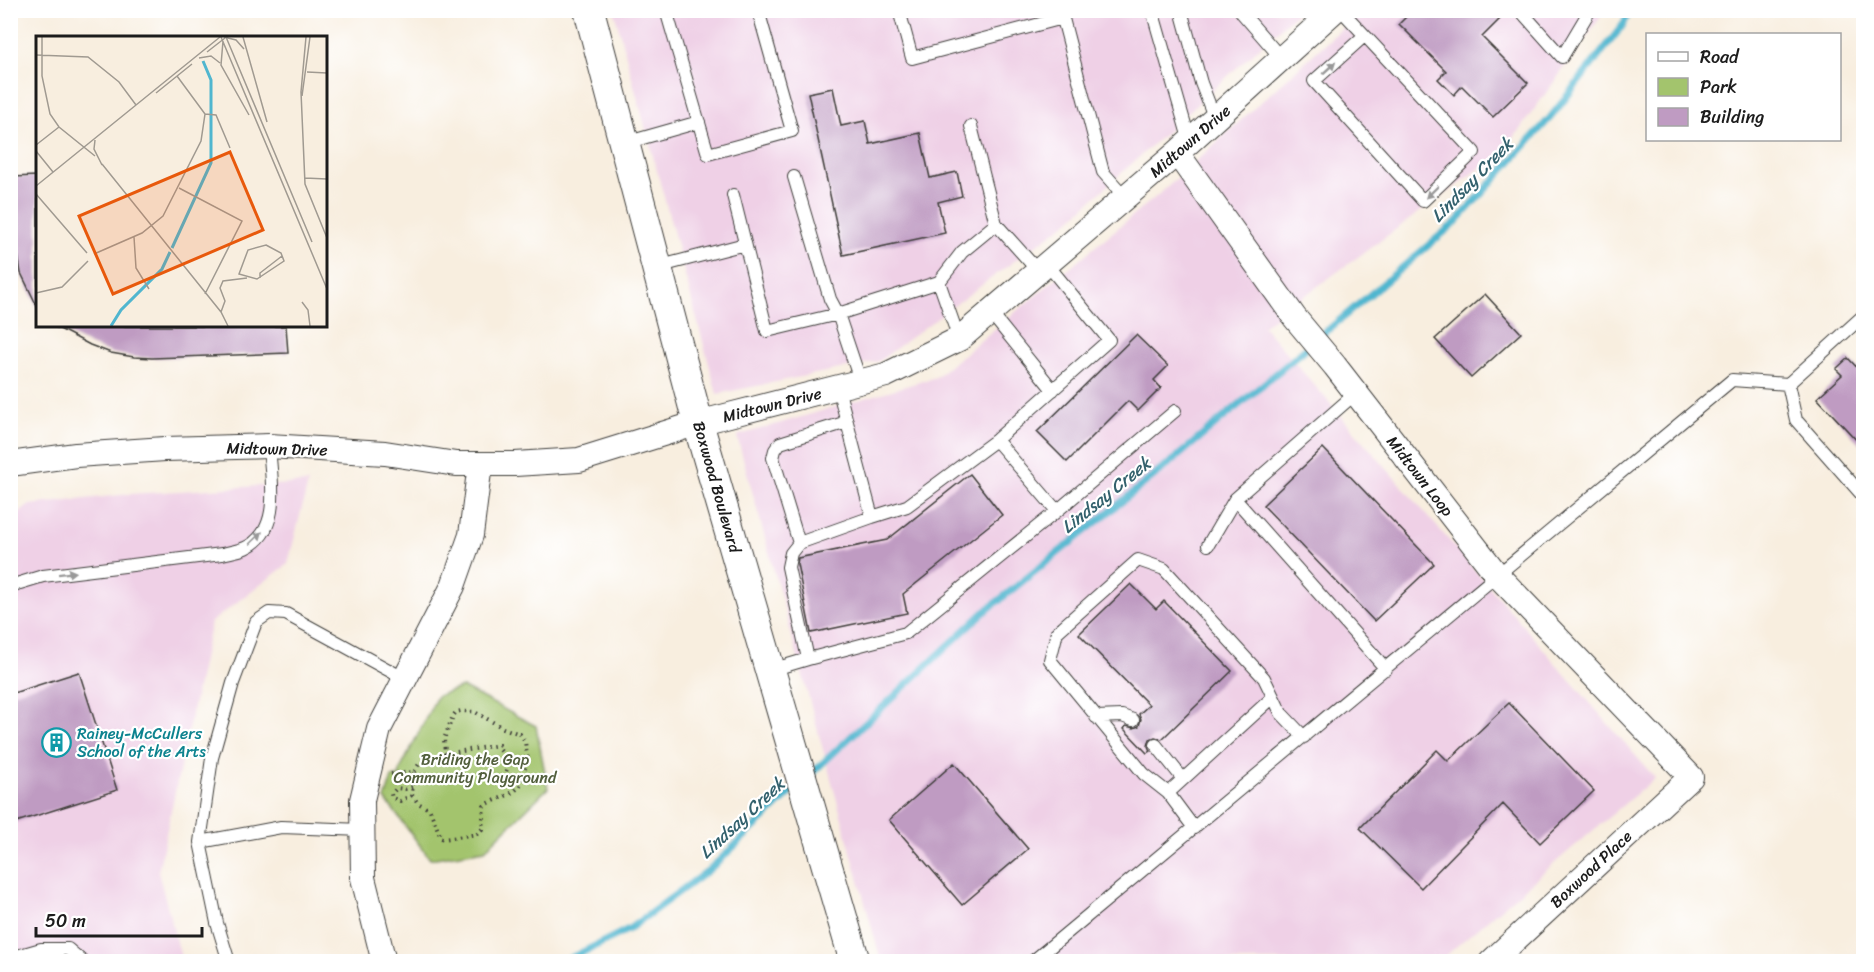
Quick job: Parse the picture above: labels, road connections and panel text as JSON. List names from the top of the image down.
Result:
{
  "streets": {
    "street": [
      "Midtown Drive",
      "Midtown Loop",
      "Boxwood Boulevard",
      "Boxwood Place"
    ]
  },
  "crossings": [
    ["Midtown Drive", "Midtown Loop"],
    ["Midtown Drive", "Boxwood Boulevard"],
    ["Midtown Loop", "Boxwood Place"]
  ],
  "water": ["Lindsay Creek"],
  "parks": ["Briding the Gap Community Playground"],
  "places": {
    "building": ["Rainey-McCullers School of the Arts"]
  },
  "legend": ["Road", "Park", "Building"],
  "scale_bar": "50 m"
}
